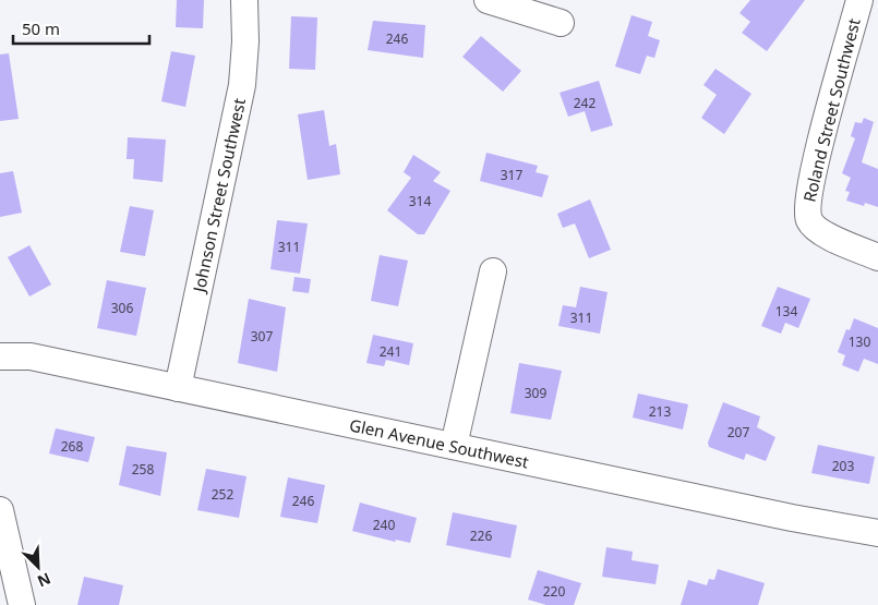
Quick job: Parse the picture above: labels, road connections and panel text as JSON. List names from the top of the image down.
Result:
{
  "streets": {
    "street": ["Roland Street Southwest", "Johnson Street Southwest", "Glen Avenue Southwest"]
  },
  "crossings": [
    ["Johnson Street Southwest", "Glen Avenue Southwest"]
  ],
  "house_numbers": [
    "246",
    "242",
    "317",
    "314",
    "311",
    "306",
    "134",
    "311",
    "307",
    "130",
    "241",
    "309",
    "213",
    "207",
    "268",
    "203",
    "258",
    "252",
    "246",
    "240",
    "226",
    "220"
  ],
  "scale_bar": "50 m",
  "north": "bottom right"
}
